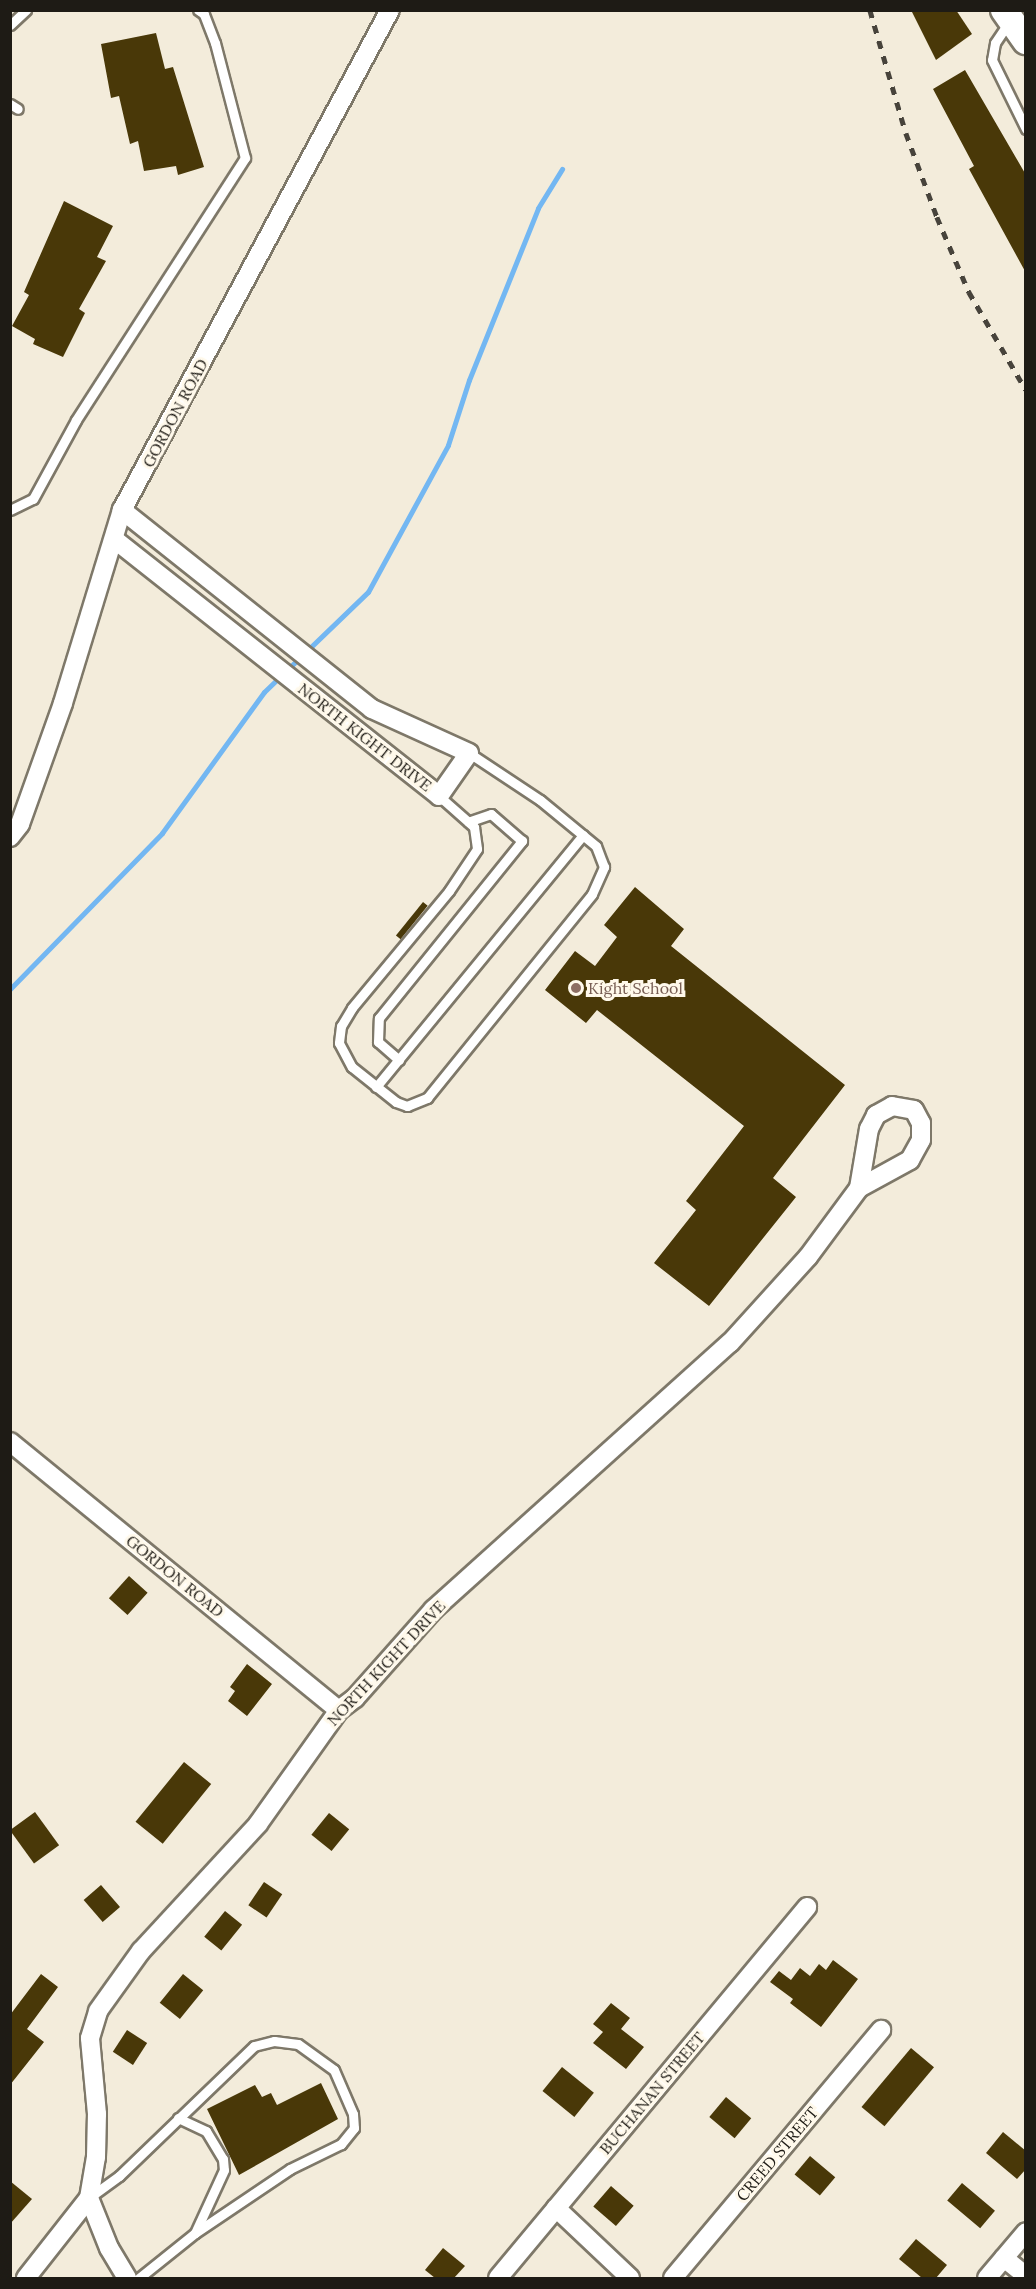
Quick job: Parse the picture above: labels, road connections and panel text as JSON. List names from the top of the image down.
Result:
{
  "streets": {
    "street": [
      "GORDON ROAD",
      "NORTH KIGHT DRIVE",
      "BUCHANAN STREET",
      "CREED STREET"
    ]
  },
  "crossings": [
    ["GORDON ROAD", "NORTH KIGHT DRIVE"]
  ],
  "places": ["Kight School"]
}
